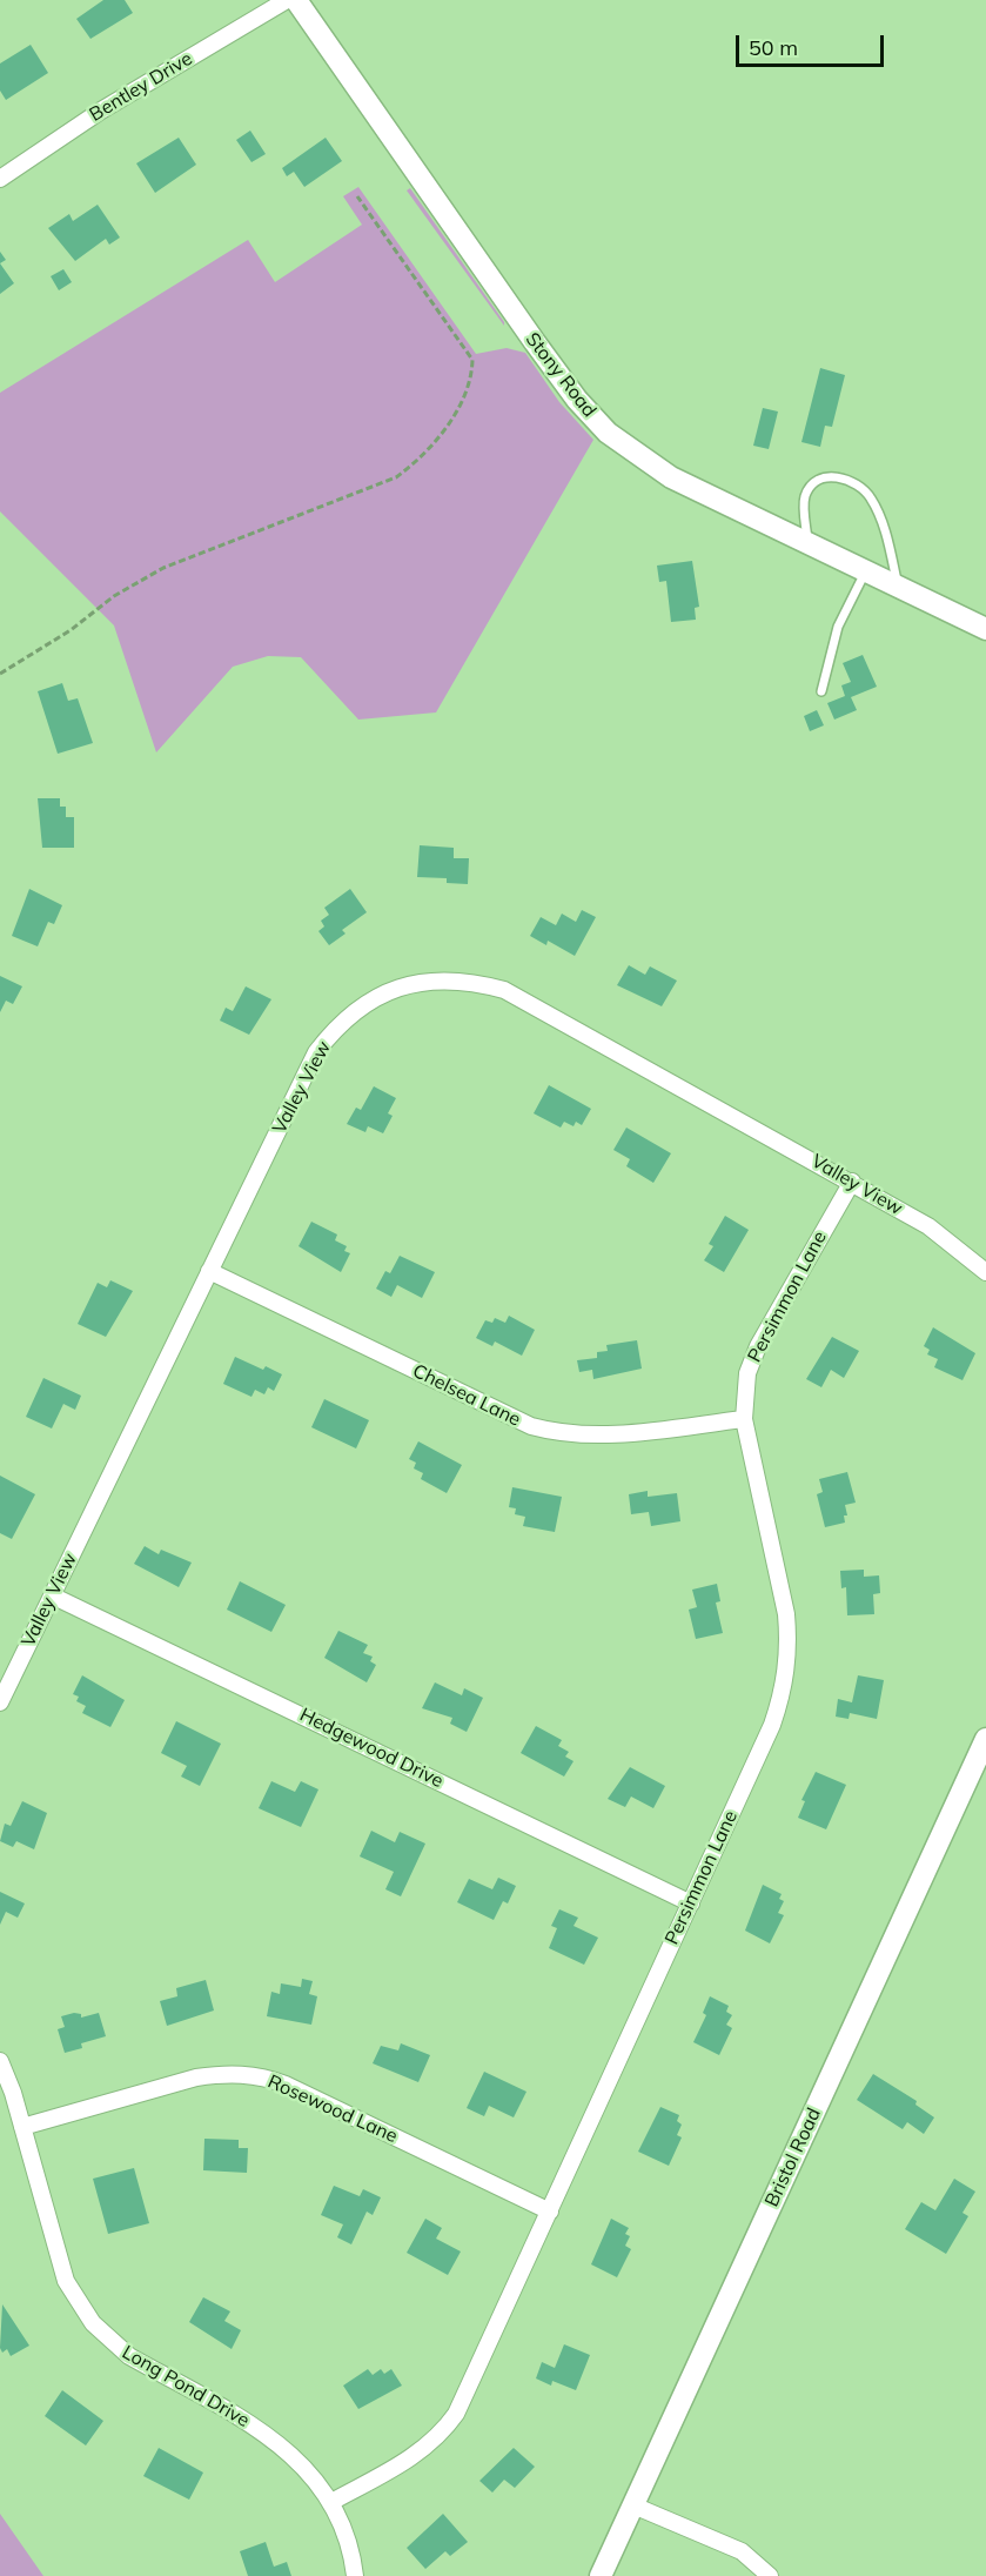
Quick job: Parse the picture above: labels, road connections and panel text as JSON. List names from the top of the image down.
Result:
{
  "streets": {
    "street": [
      "Bentley Drive",
      "Stony Road",
      "Valley View",
      "Persimmon Lane",
      "Chelsea Lane",
      "Hedgewood Drive",
      "Rosewood Lane",
      "Bristol Road",
      "Long Pond Drive"
    ]
  },
  "crossings": [
    ["Valley View", "Persimmon Lane"],
    ["Valley View", "Chelsea Lane"],
    ["Valley View", "Hedgewood Drive"],
    ["Persimmon Lane", "Chelsea Lane"],
    ["Persimmon Lane", "Hedgewood Drive"],
    ["Persimmon Lane", "Rosewood Lane"],
    ["Persimmon Lane", "Long Pond Drive"],
    ["Rosewood Lane", "Long Pond Drive"]
  ],
  "scale_bar": "50 m"
}
